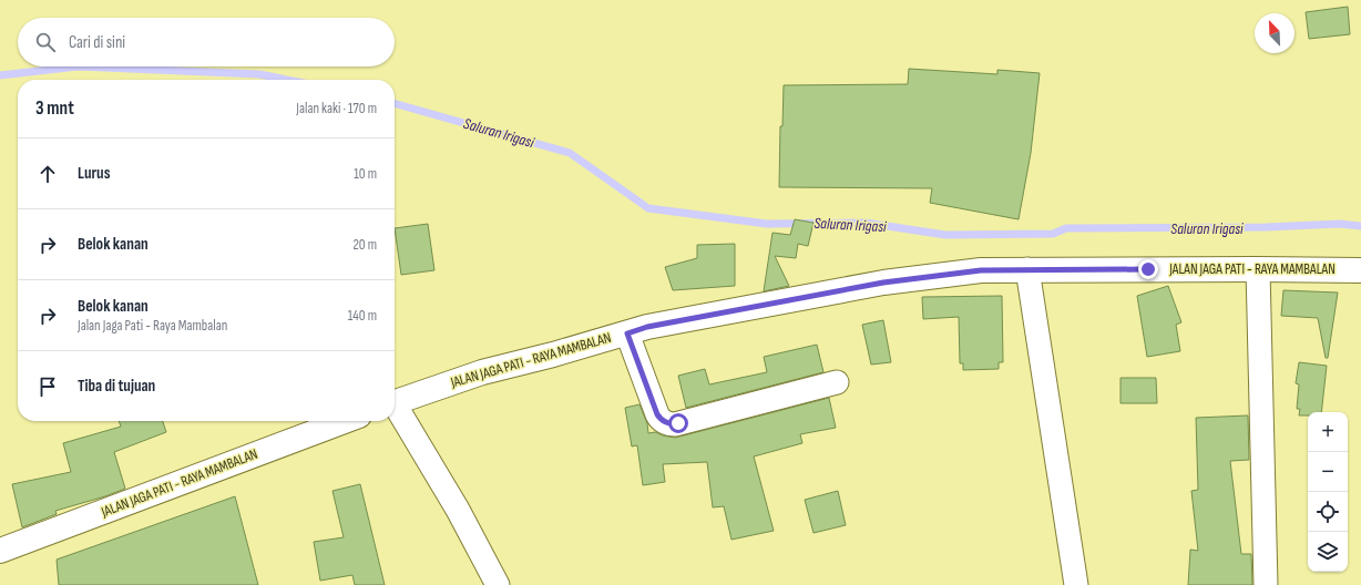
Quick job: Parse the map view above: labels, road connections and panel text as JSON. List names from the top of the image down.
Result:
{
  "streets": {
    "street": ["JALAN JAGA PATI - RAYA MAMBALAN"]
  },
  "water": ["Saluran Irigasi"],
  "north": "top left",
  "page": {
    "search": "Cari di sini",
    "heading": ["3 mnt", "Jalan kaki · 170 m"],
    "list": [
      ["Lurus", "10 m"],
      ["Belok kanan", "20 m"],
      ["Belok kanan", "Jalan Jaga Pati - Raya Mambalan", "140 m"],
      "Tiba di tujuan"
    ],
    "map_buttons": ["+", "−"]
  }
}
